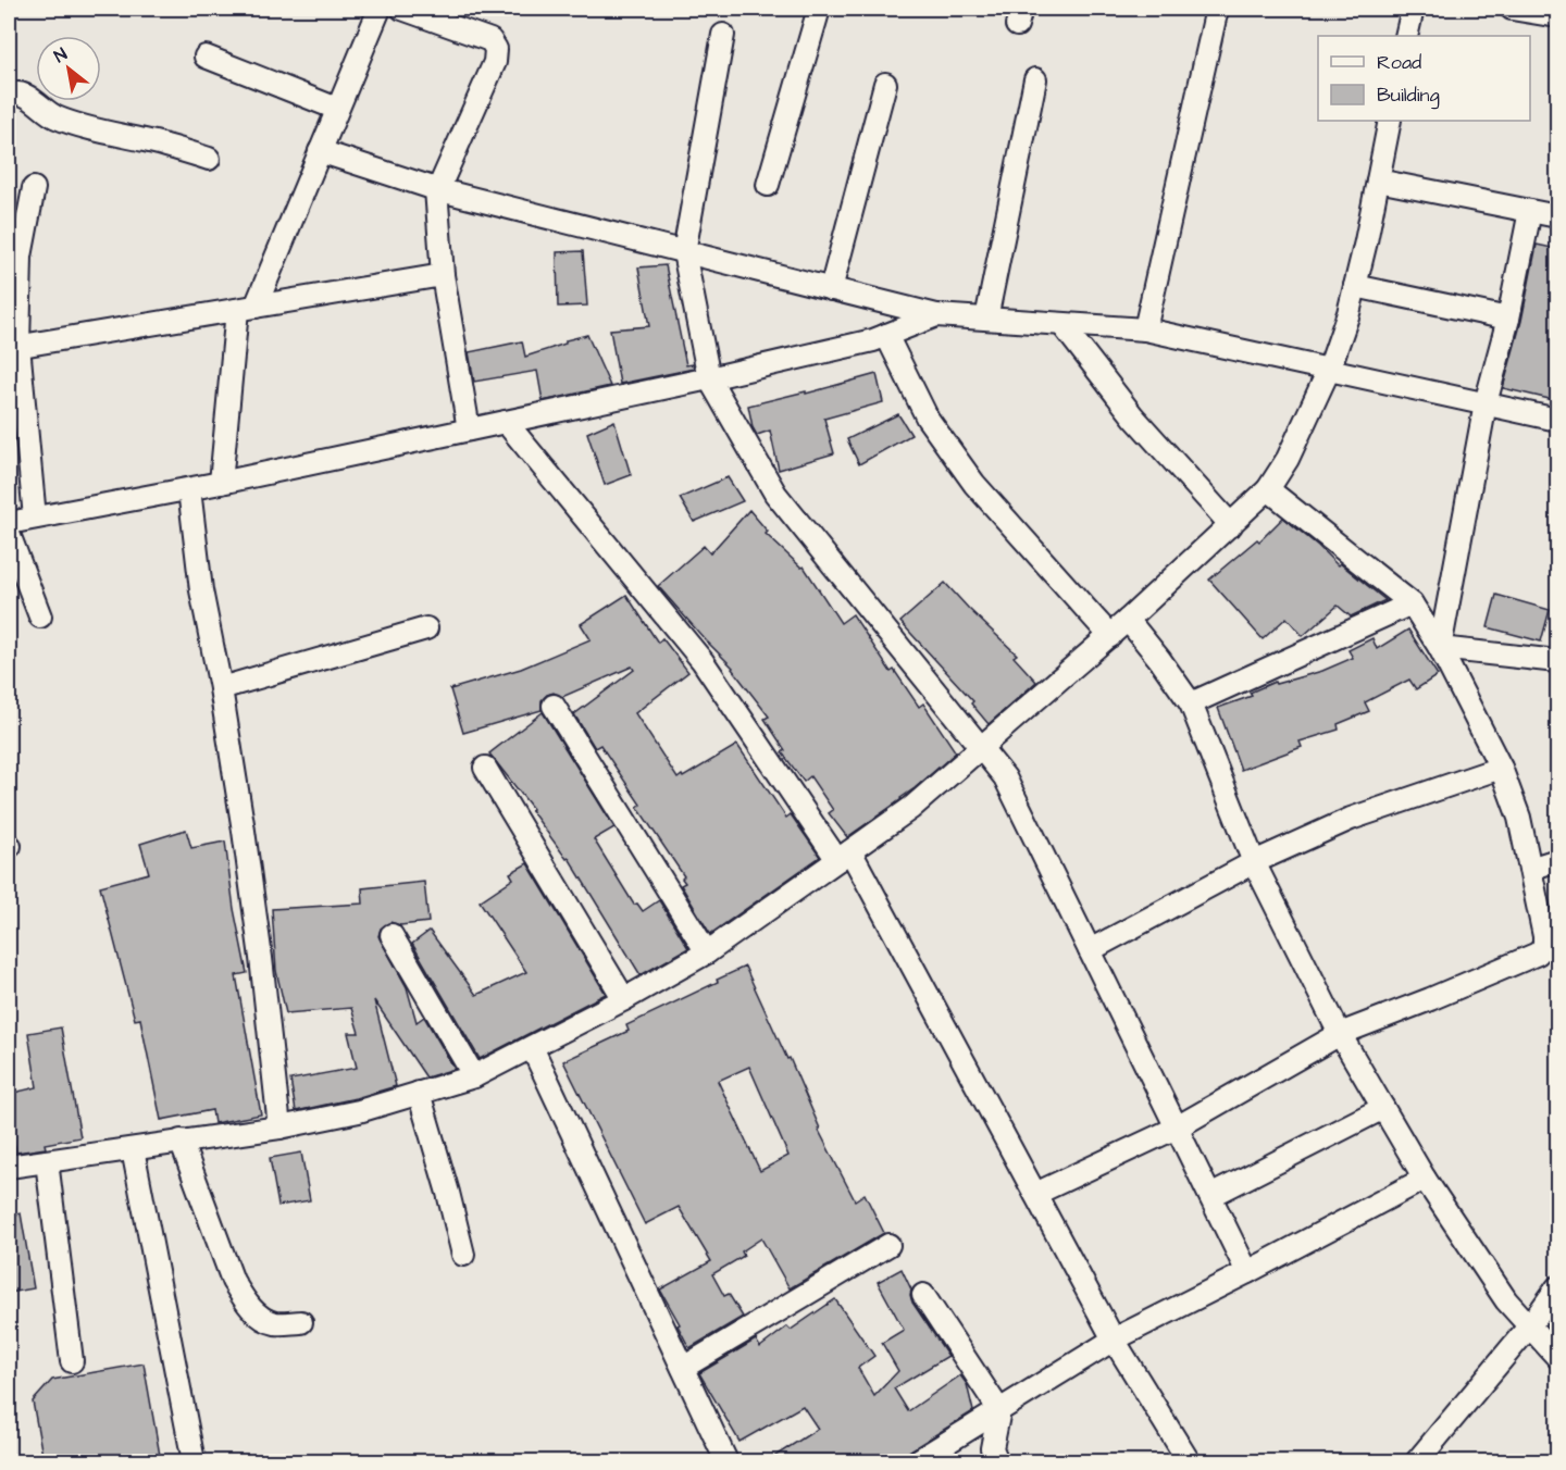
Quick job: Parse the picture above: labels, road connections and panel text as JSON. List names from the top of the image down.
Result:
{
  "legend": ["Road", "Building"],
  "north": "top left"
}
